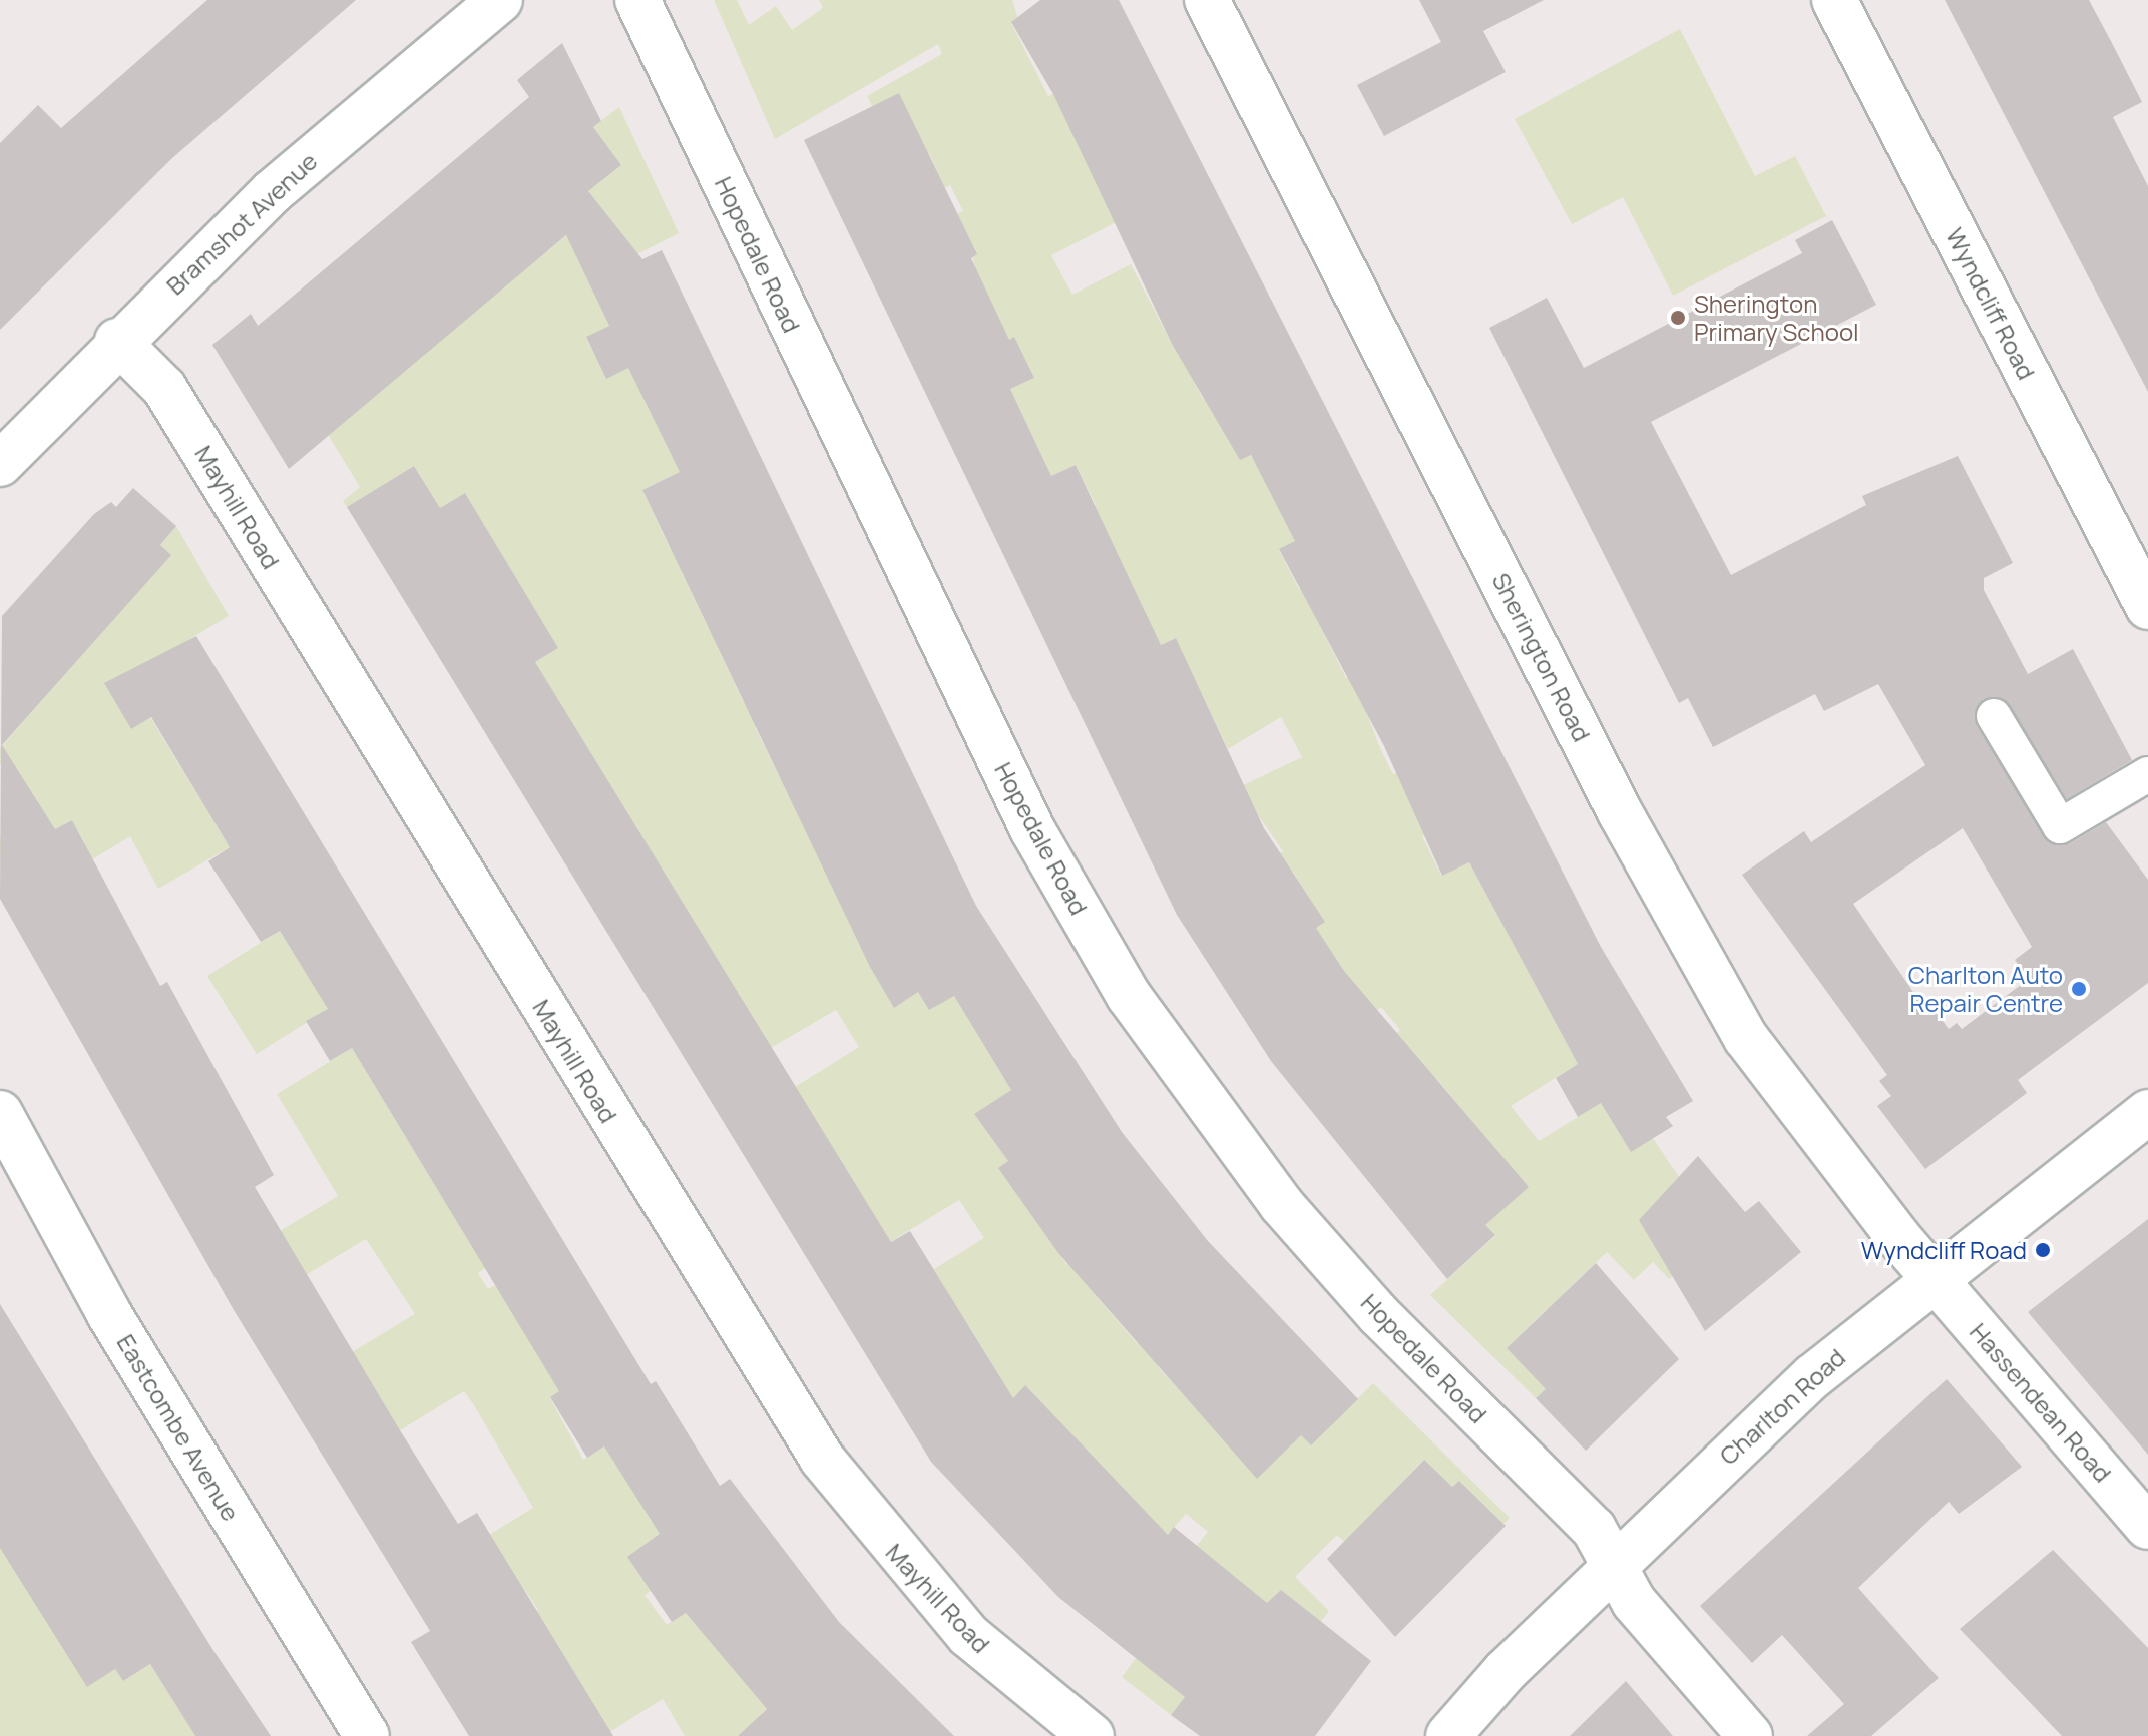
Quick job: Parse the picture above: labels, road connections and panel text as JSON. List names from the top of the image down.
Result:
{
  "streets": {
    "street": [
      "Bramshot Avenue",
      "Hopedale Road",
      "Wyndcliff Road",
      "Mayhill Road",
      "Sherington Road",
      "Hassendean Road",
      "Charlton Road",
      "Eastcombe Avenue"
    ]
  },
  "crossings": [
    ["Bramshot Avenue", "Mayhill Road"],
    ["Hopedale Road", "Charlton Road"],
    ["Sherington Road", "Hassendean Road"],
    ["Sherington Road", "Charlton Road"],
    ["Hassendean Road", "Charlton Road"]
  ],
  "places": ["Sherington Primary School", "Charlton Auto Repair Centre", "Wyndcliff Road"]
}
